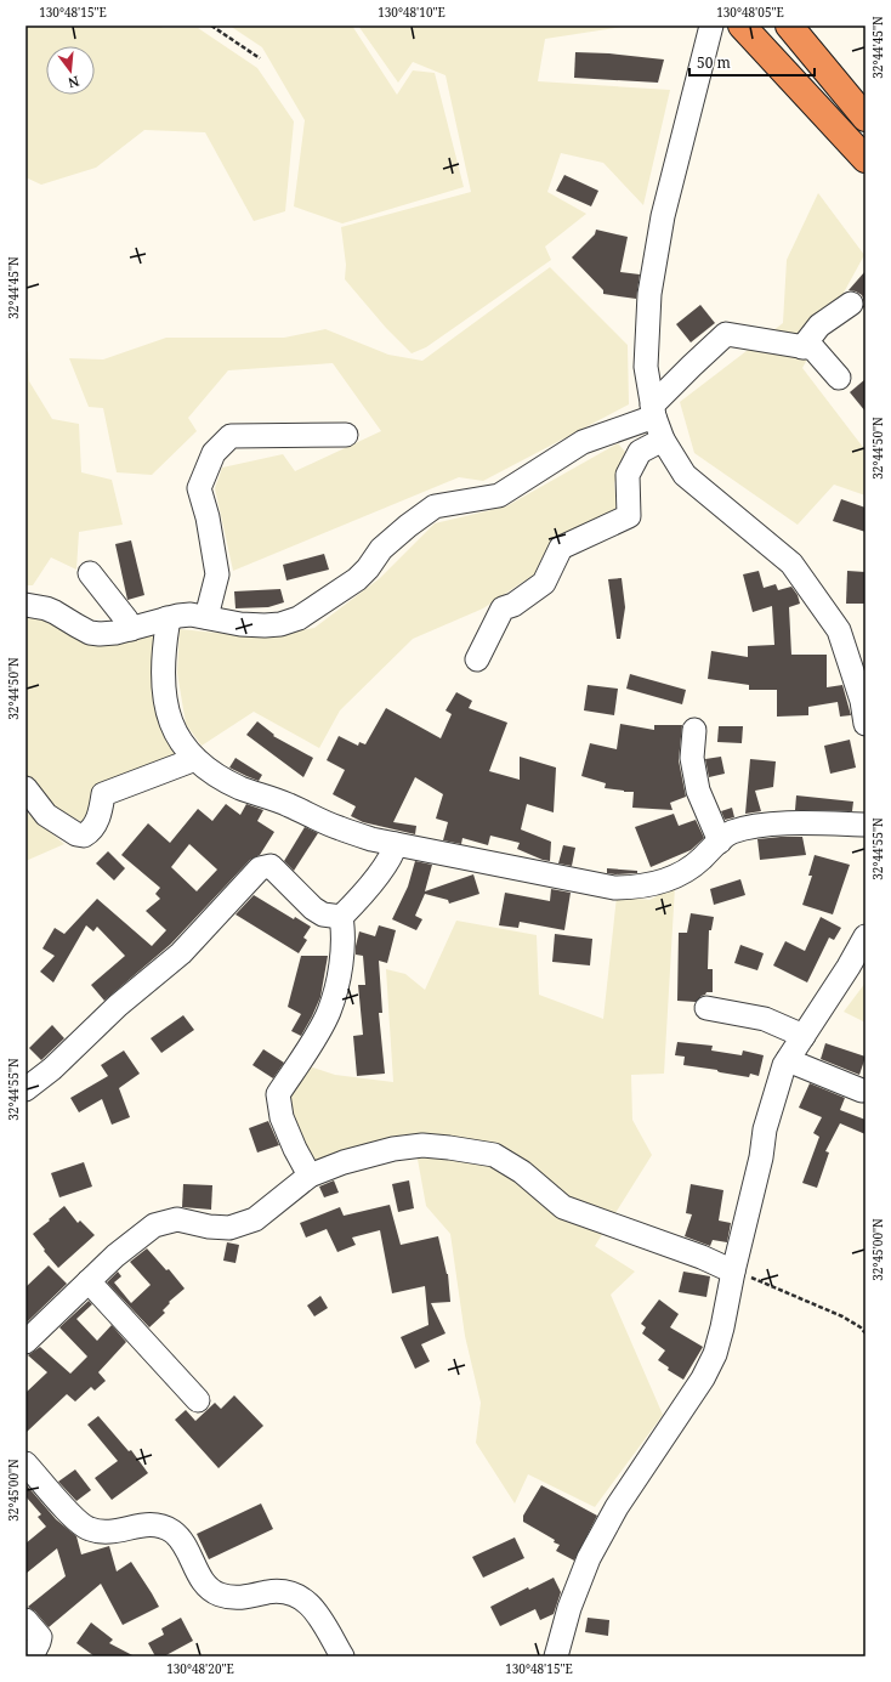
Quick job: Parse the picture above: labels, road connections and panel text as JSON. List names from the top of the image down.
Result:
{
  "scale_bar": "50 m",
  "north": "bottom",
  "coordinates": [
    "130°48'15\"E",
    "130°48'10\"E",
    "130°48'05\"E",
    "32°44'45\"N",
    "32°44'50\"N",
    "32°44'55\"N",
    "32°45'00\"N",
    "130°48'20\"E"
  ]
}
